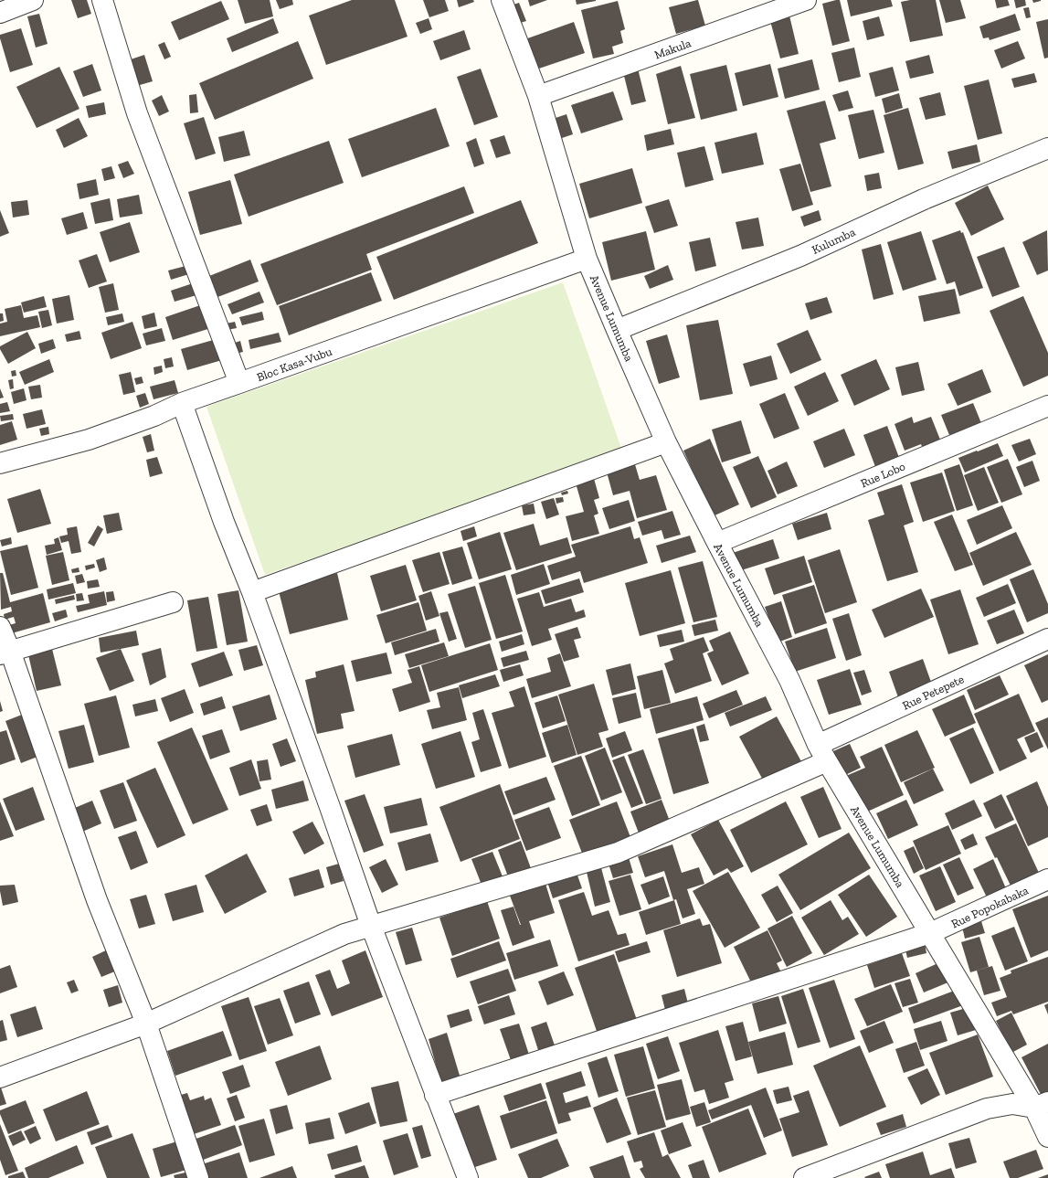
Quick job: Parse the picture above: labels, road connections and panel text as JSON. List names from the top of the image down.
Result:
{
  "streets": {
    "street": [
      "Makula",
      "Kulumba",
      "Avenue Lumumba",
      "Bloc Kasa-Vubu",
      "Rue Lobo",
      "Rue Petepete",
      "Rue Popokabaka"
    ]
  },
  "crossings": [
    ["Makula", "Avenue Lumumba"],
    ["Kulumba", "Avenue Lumumba"],
    ["Avenue Lumumba", "Bloc Kasa-Vubu"],
    ["Avenue Lumumba", "Rue Lobo"],
    ["Avenue Lumumba", "Rue Petepete"],
    ["Avenue Lumumba", "Rue Popokabaka"]
  ]
}
